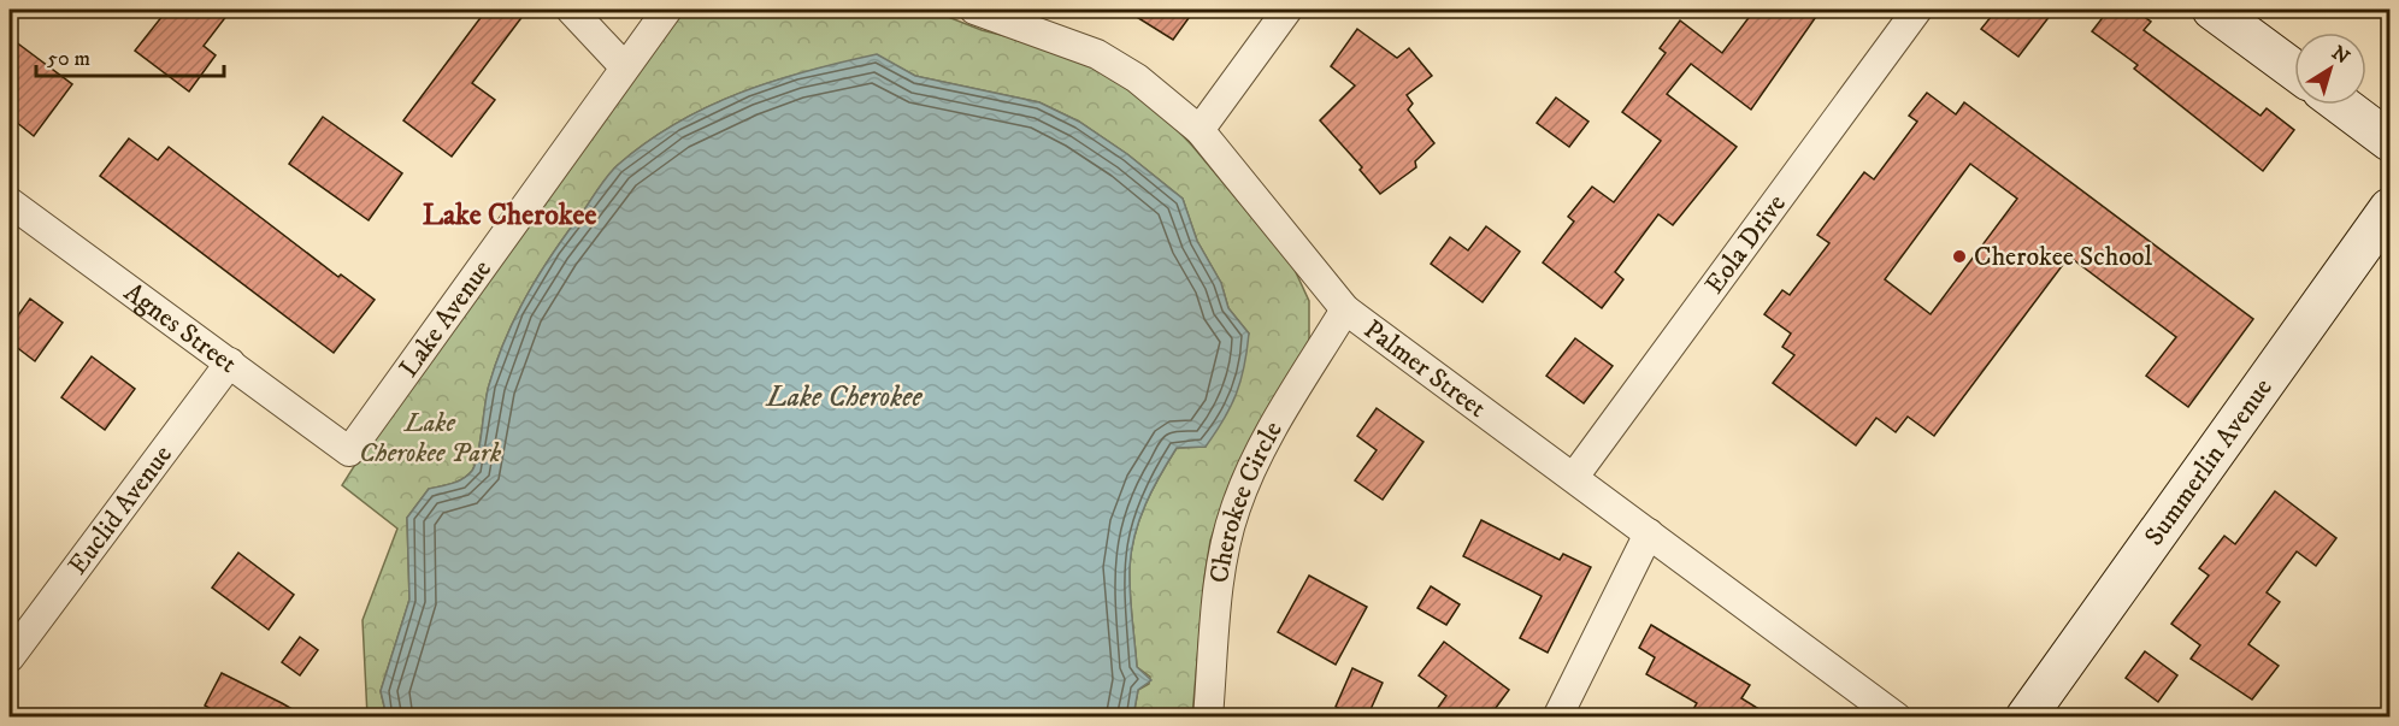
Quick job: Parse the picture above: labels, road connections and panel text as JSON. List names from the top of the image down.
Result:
{
  "streets": {
    "street": [
      "Eola Drive",
      "Lake Avenue",
      "Agnes Street",
      "Palmer Street",
      "Summerlin Avenue",
      "Cherokee Circle",
      "Euclid Avenue"
    ]
  },
  "crossings": [
    ["Eola Drive", "Palmer Street"],
    ["Lake Avenue", "Agnes Street"],
    ["Agnes Street", "Euclid Avenue"],
    ["Palmer Street", "Cherokee Circle"]
  ],
  "districts": ["Lake Cherokee"],
  "water": ["Lake Cherokee"],
  "parks": ["Lake Cherokee Park"],
  "places": ["Cherokee School"],
  "scale_bar": "50 m",
  "north": "top right"
}
